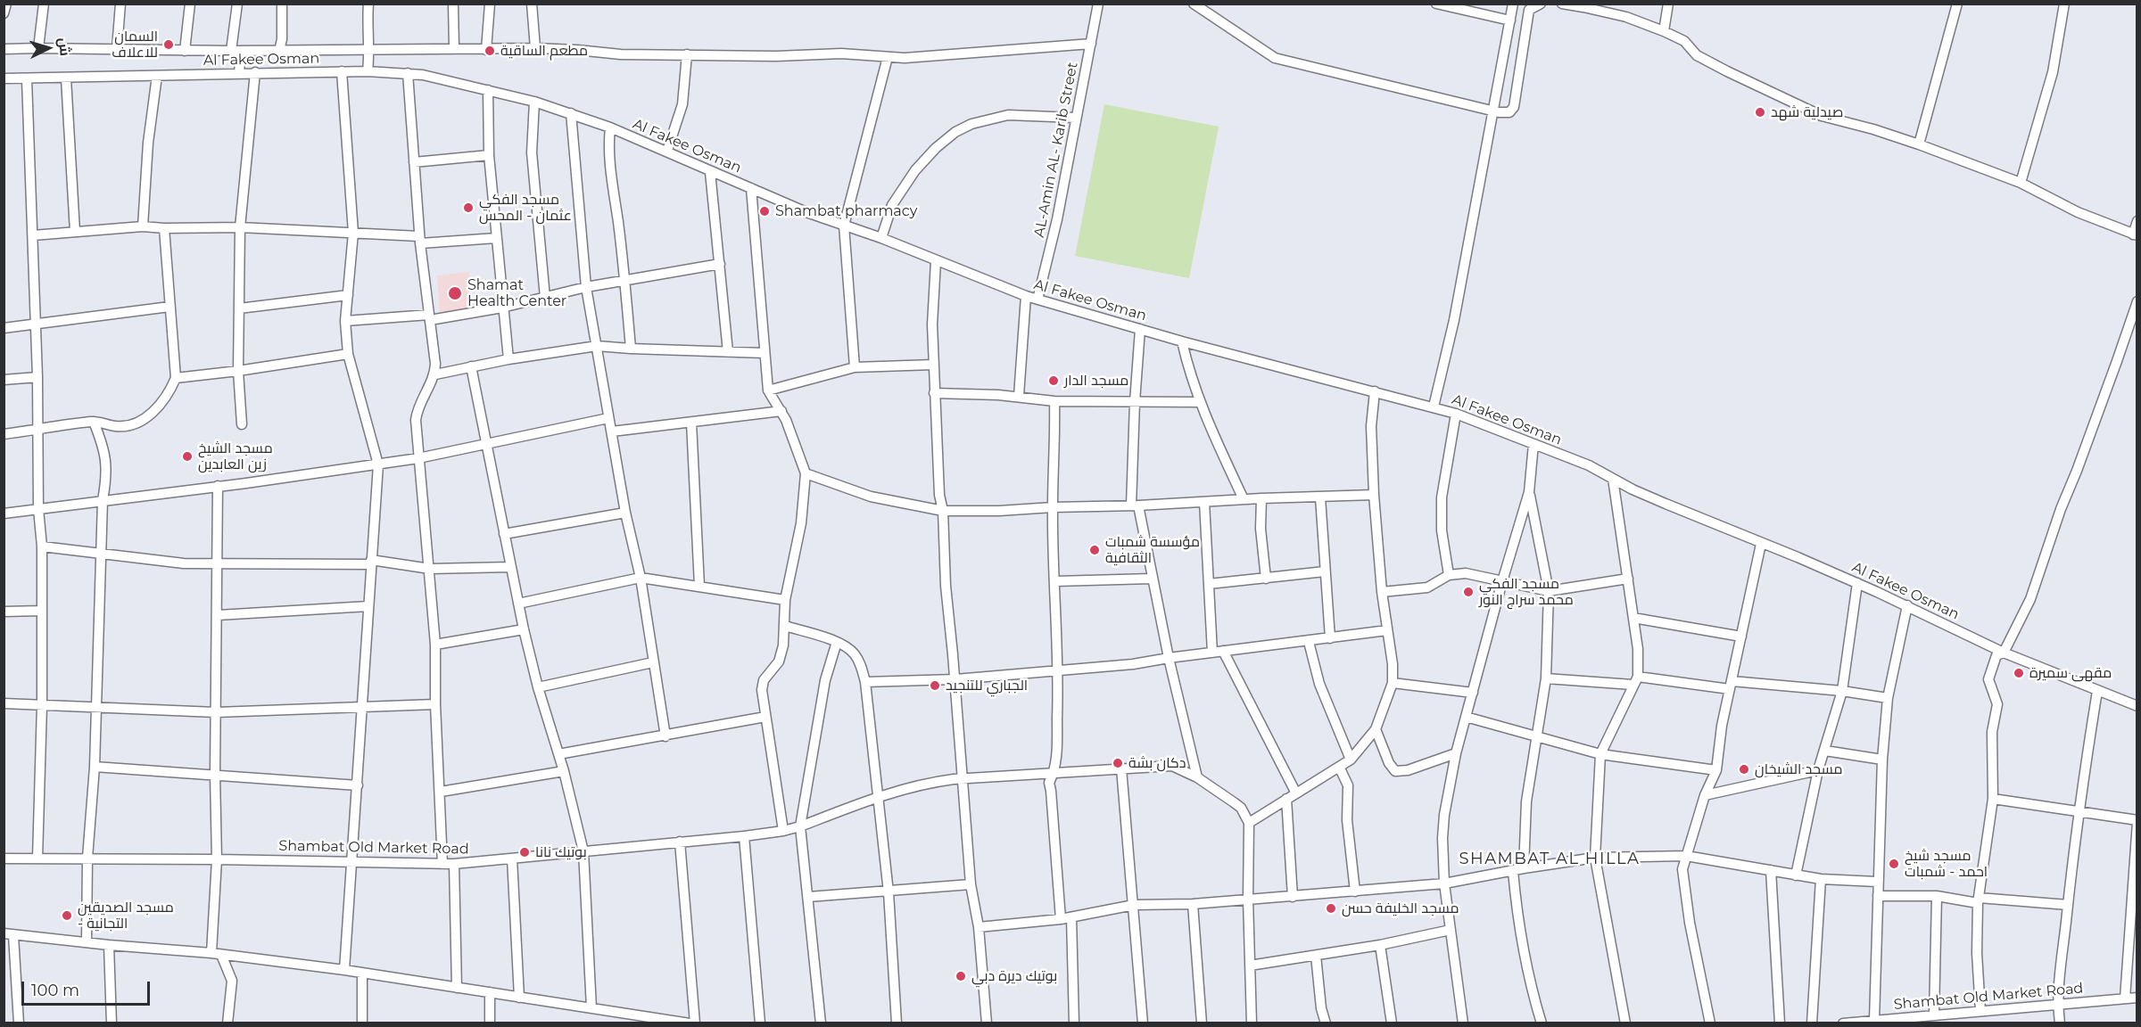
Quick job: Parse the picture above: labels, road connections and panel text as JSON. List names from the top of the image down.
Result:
{
  "streets": {
    "street": ["Al Fakee Osman", "AL-Amin AL- Karib Street", "Shambat Old Market Road"]
  },
  "crossings": [
    ["Al Fakee Osman", "AL-Amin AL- Karib Street"]
  ],
  "districts": ["SHAMBAT AL HILLA"],
  "places": [
    "السمان للاعلاف",
    "مطعم الساقية",
    "صيدلية شهد",
    "مسجد الفكي عثمان - المحس",
    "Shambat pharmacy",
    "Shamat Health Center",
    "مسجد الدار",
    "مسجد الشيخ زين العابدين",
    "مؤسسة شمبات الثقافية",
    "مسجد الفكي محمد سراج النور",
    "مقهى سميرة",
    "الجباري للتنجيد",
    "دكان بشة",
    "مسجد الشيخان",
    "بوتيك نانا",
    "مسجد شيخ احمد - شمبات",
    "مسجد الخليفة حسن",
    "مسجد الصديقين - التجانية",
    "بوتيك ديرة دبي"
  ],
  "scale_bar": "100 m",
  "north": "right"
}
